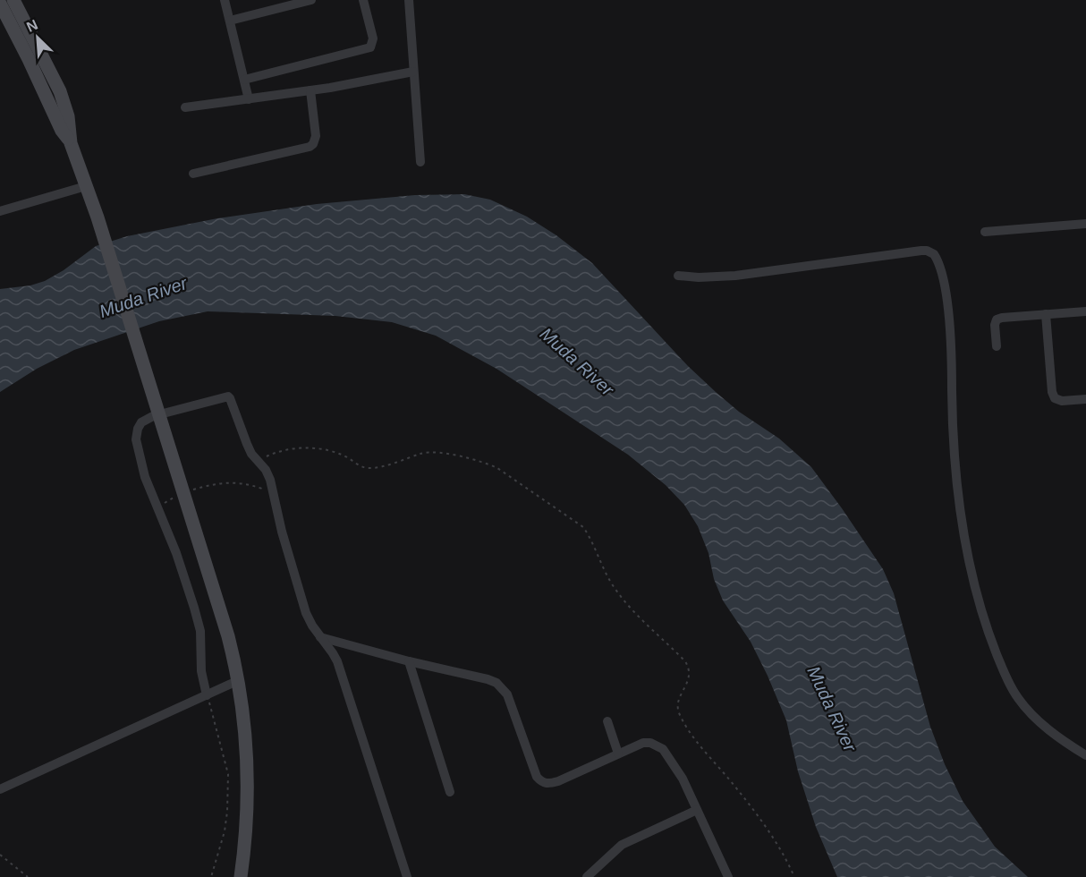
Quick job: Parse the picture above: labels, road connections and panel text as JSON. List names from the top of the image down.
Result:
{
  "water": ["Muda River"],
  "north": "top left"
}
